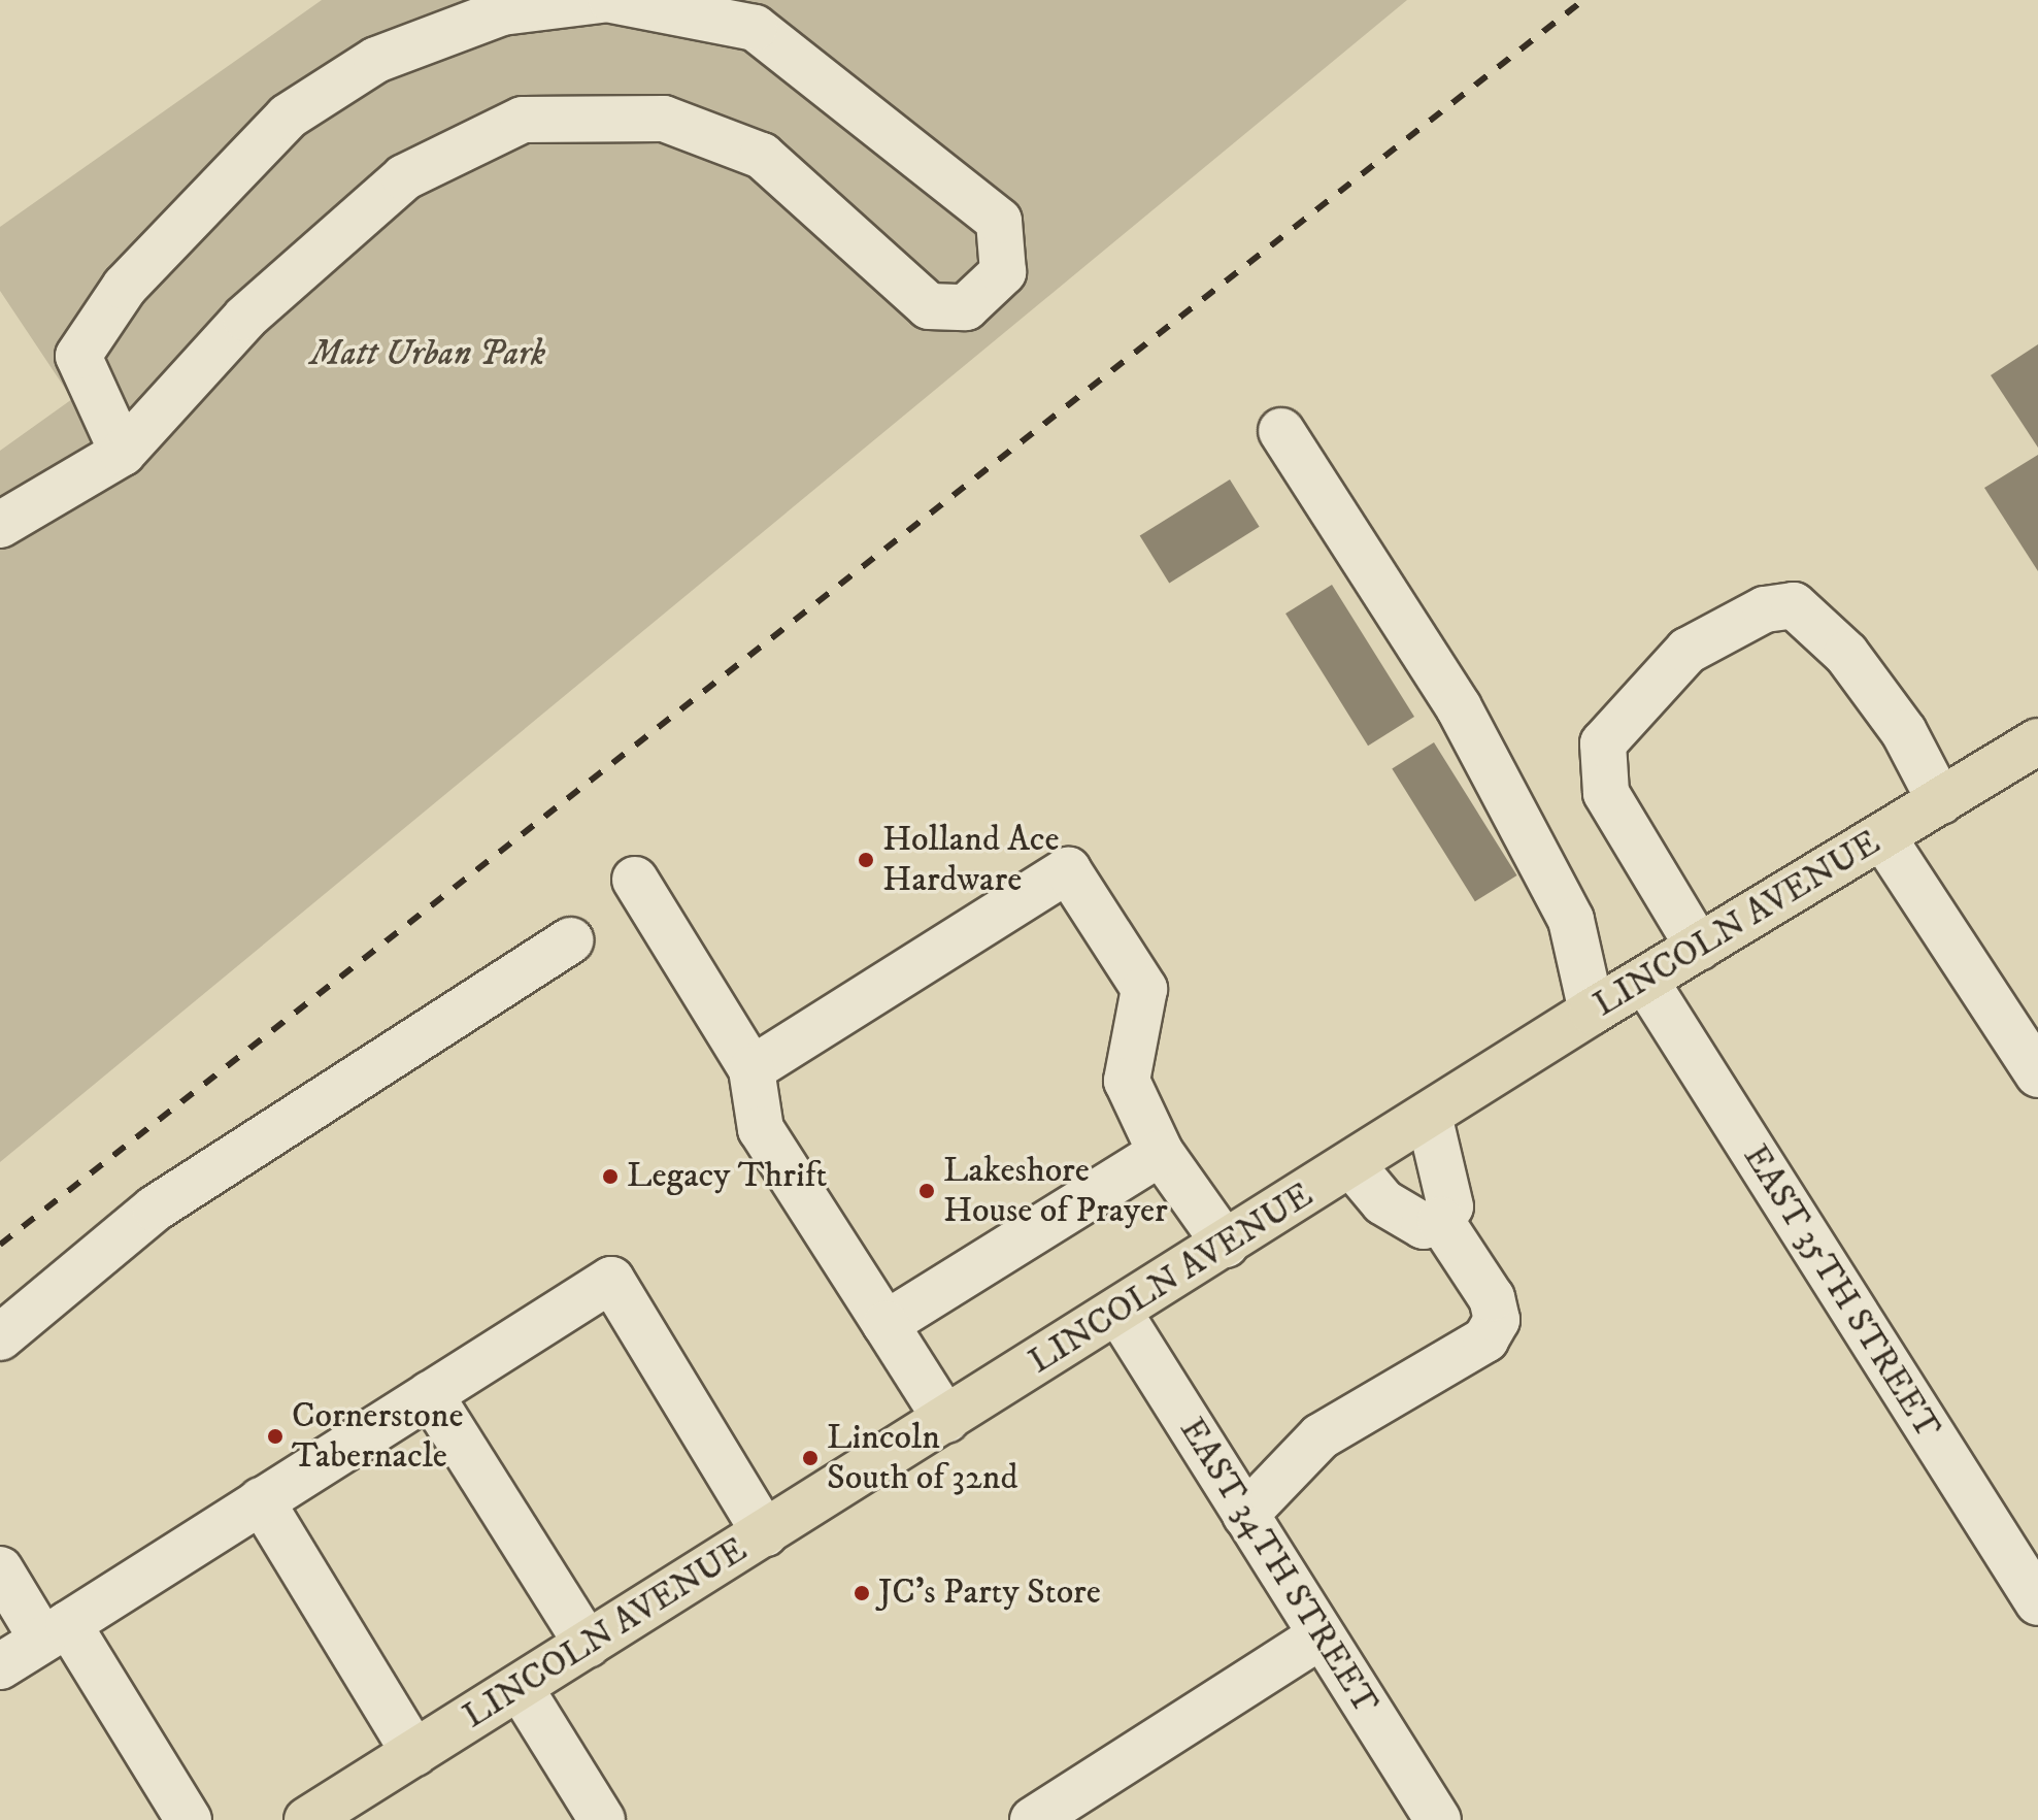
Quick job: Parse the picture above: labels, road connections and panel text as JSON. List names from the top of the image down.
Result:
{
  "streets": {
    "main road": ["LINCOLN AVENUE"],
    "street": ["EAST 35TH STREET", "EAST 34TH STREET"]
  },
  "crossings": [
    ["LINCOLN AVENUE", "EAST 35TH STREET"],
    ["LINCOLN AVENUE", "EAST 34TH STREET"]
  ],
  "parks": ["Matt Urban Park"],
  "places": [
    "Holland Ace Hardware",
    "Legacy Thrift",
    "Lakeshore House of Prayer",
    "Cornerstone Tabernacle",
    "Lincoln South of 32nd",
    "JC's Party Store"
  ]
}
